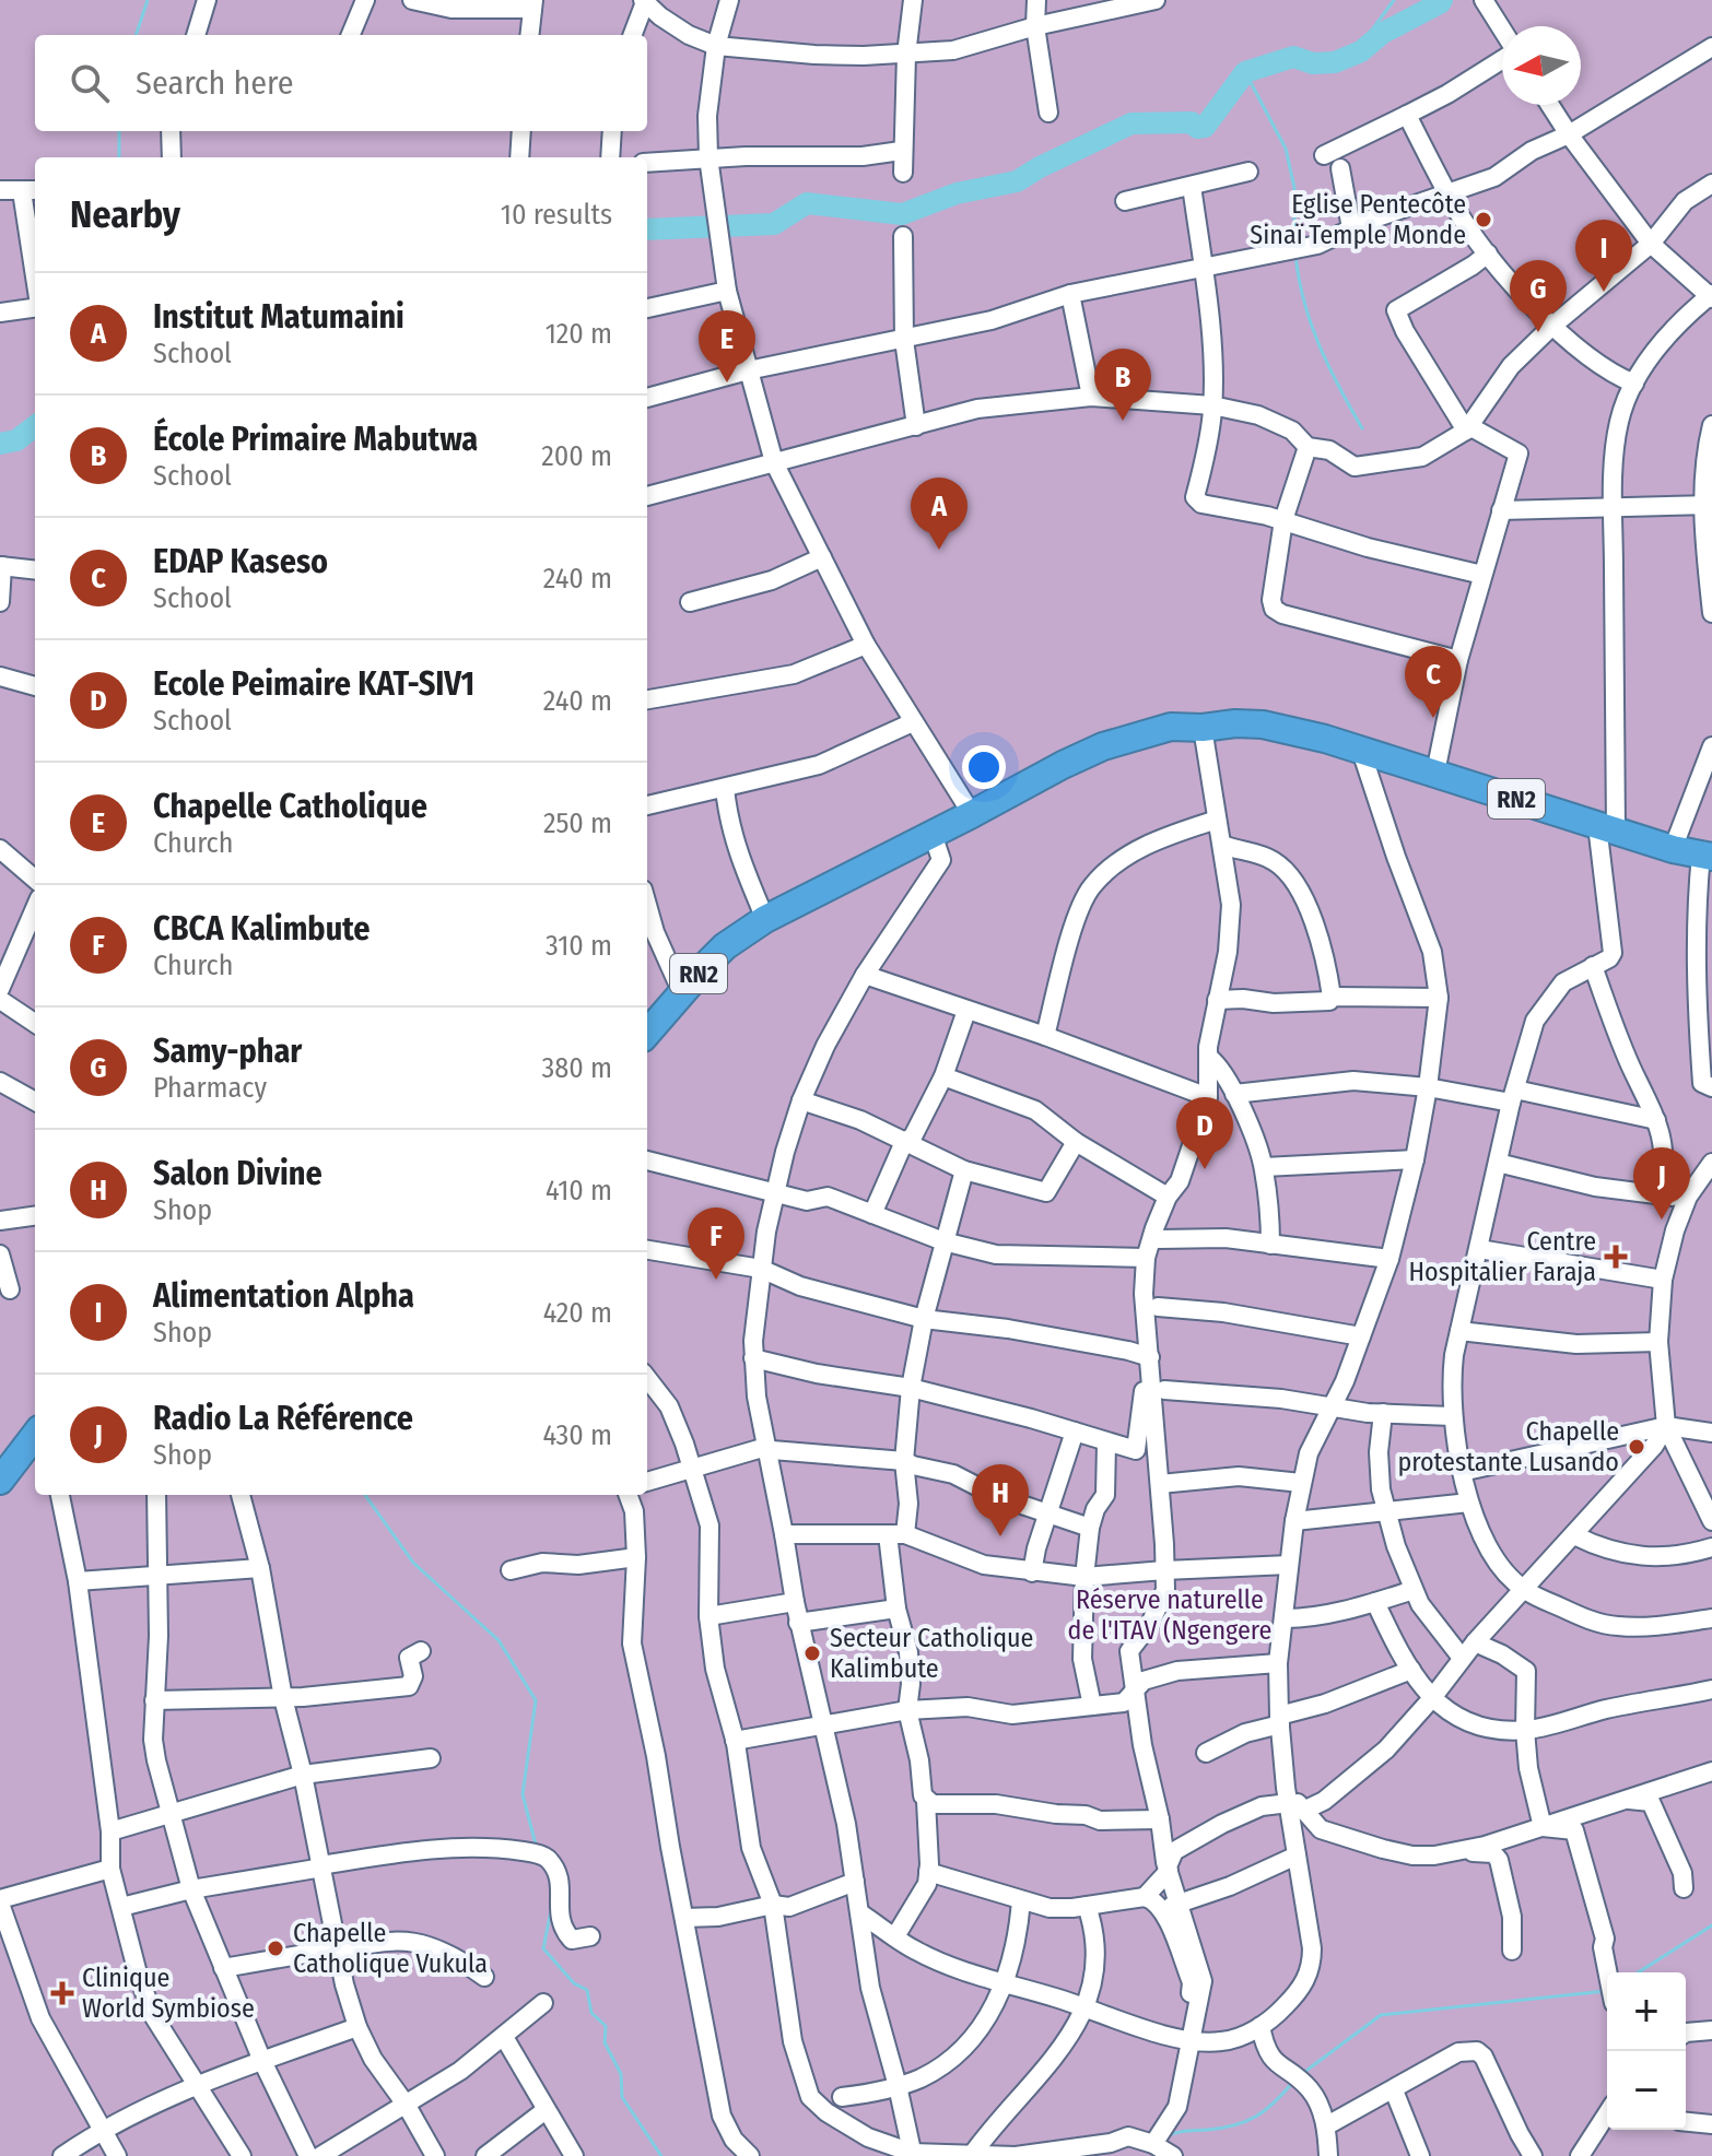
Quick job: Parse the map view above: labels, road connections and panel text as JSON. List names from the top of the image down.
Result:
{
  "streets": {
    "highway": ["RN2"]
  },
  "parks": ["Réserve naturelle de l'ITAV (Ngengere"],
  "places": {
    "other": [
      "Eglise Pentecôte Sinaï Temple Monde",
      "Chapelle protestante Lusando",
      "Secteur Catholique Kalimbute",
      "Chapelle Catholique Vukula"
    ],
    "health": ["Centre Hospitalier Faraja", "Clinique World Symbiose"]
  },
  "north": "left",
  "page": {
    "search": "Search here",
    "heading": ["Nearby", "10 results"],
    "pins": [
      "I",
      "G",
      "E",
      "B",
      "A",
      "C",
      "D",
      "J",
      "F",
      "H"
    ],
    "list": [
      {
        "mark": "A",
        "name": "Institut Matumaini",
        "note": "School",
        "value": "120 m"
      },
      {
        "mark": "B",
        "name": "École Primaire Mabutwa",
        "note": "School",
        "value": "200 m"
      },
      {
        "mark": "C",
        "name": "EDAP Kaseso",
        "note": "School",
        "value": "240 m"
      },
      {
        "mark": "D",
        "name": "Ecole Peimaire KAT-SIV1",
        "note": "School",
        "value": "240 m"
      },
      {
        "mark": "E",
        "name": "Chapelle Catholique",
        "note": "Church",
        "value": "250 m"
      },
      {
        "mark": "F",
        "name": "CBCA Kalimbute",
        "note": "Church",
        "value": "310 m"
      },
      {
        "mark": "G",
        "name": "Samy-phar",
        "note": "Pharmacy",
        "value": "380 m"
      },
      {
        "mark": "H",
        "name": "Salon Divine",
        "note": "Shop",
        "value": "410 m"
      },
      {
        "mark": "I",
        "name": "Alimentation Alpha",
        "note": "Shop",
        "value": "420 m"
      },
      {
        "mark": "J",
        "name": "Radio La Référence",
        "note": "Shop",
        "value": "430 m"
      }
    ],
    "map_buttons": ["+", "−"]
  }
}
